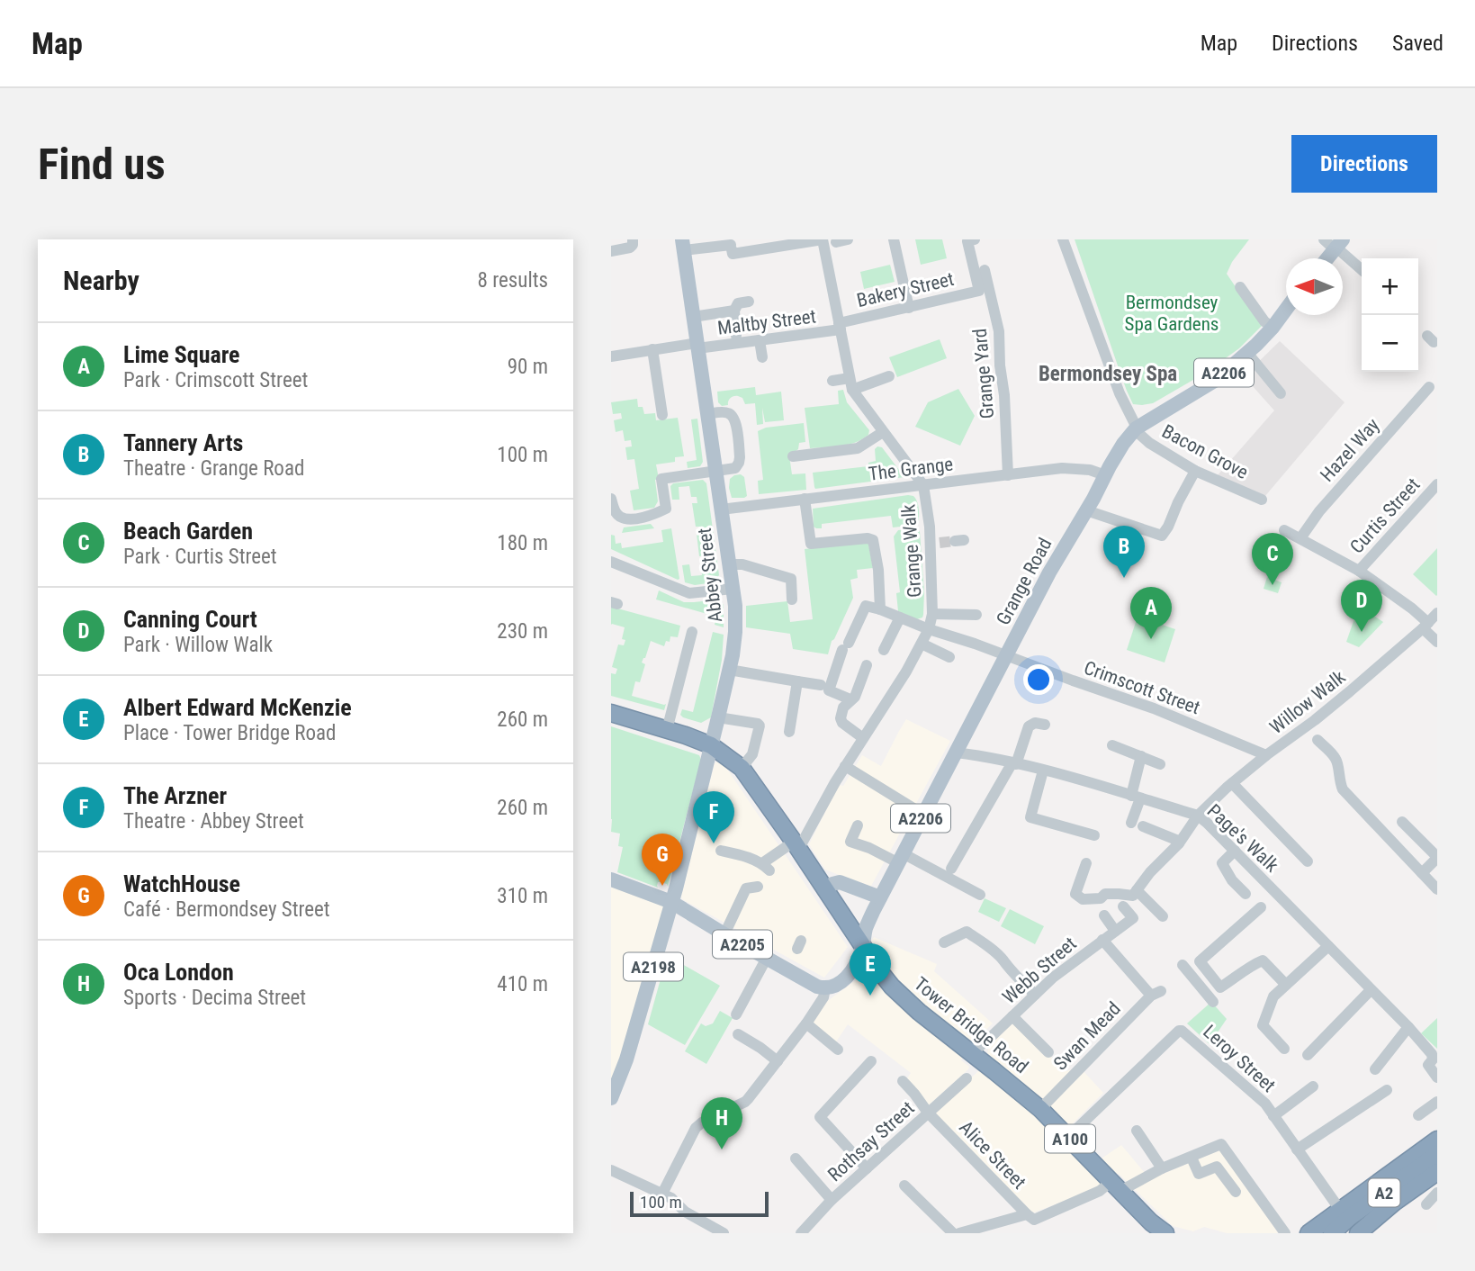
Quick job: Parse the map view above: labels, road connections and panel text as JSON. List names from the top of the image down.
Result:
{
  "streets": {
    "highway": ["Tower Bridge Road", "A100", "A2"],
    "main road": [
      "A2206",
      "Abbey Street",
      "Grange Road",
      "A2205",
      "A2198"
    ],
    "street": [
      "Bakery Street",
      "Maltby Street",
      "Grange Yard",
      "Hazel Way",
      "Bacon Grove",
      "The Grange",
      "Curtis Street",
      "Grange Walk",
      "Crimscott Street",
      "Willow Walk",
      "Page's Walk",
      "Webb Street",
      "Swan Mead",
      "Leroy Street",
      "Rothsay Street",
      "Alice Street"
    ]
  },
  "crossings": [
    ["Bakery Street", "Maltby Street"],
    ["Bakery Street", "Grange Walk"],
    ["Maltby Street", "Grange Walk"],
    ["Maltby Street", "Abbey Street"],
    ["Grange Yard", "The Grange"],
    ["Hazel Way", "Curtis Street"],
    ["Bacon Grove", "Grange Road"],
    ["The Grange", "Grange Walk"],
    ["The Grange", "Abbey Street"],
    ["The Grange", "Grange Road"],
    ["Curtis Street", "Willow Walk"],
    ["Grange Walk", "Crimscott Street"],
    ["Grange Walk", "Tower Bridge Road"],
    ["Abbey Street", "A2205"],
    ["Abbey Street", "A2198"],
    ["Abbey Street", "Tower Bridge Road"],
    ["Grange Road", "Crimscott Street"],
    ["Grange Road", "Page's Walk"],
    ["Grange Road", "A2205"],
    ["Grange Road", "Tower Bridge Road"],
    ["Crimscott Street", "Willow Walk"],
    ["Willow Walk", "Page's Walk"],
    ["A2205", "A2198"],
    ["Webb Street", "Tower Bridge Road"],
    ["Webb Street", "Swan Mead"],
    ["Tower Bridge Road", "Swan Mead"],
    ["Tower Bridge Road", "Leroy Street"],
    ["Leroy Street", "A2"],
    ["Rothsay Street", "Alice Street"]
  ],
  "districts": ["Bermondsey Spa"],
  "parks": ["Bermondsey Spa Gardens"],
  "scale_bar": "100 m",
  "north": "left",
  "page": {
    "header": "Map",
    "nav": ["Map", "Directions", "Saved"],
    "buttons": "Directions",
    "title": "Find us",
    "heading": ["Nearby", "8 results"],
    "map_buttons": ["+", "−"],
    "list": [
      {
        "mark": "A",
        "name": "Lime Square",
        "note": "Park · Crimscott Street",
        "value": "90 m"
      },
      {
        "mark": "B",
        "name": "Tannery Arts",
        "note": "Theatre · Grange Road",
        "value": "100 m"
      },
      {
        "mark": "C",
        "name": "Beach Garden",
        "note": "Park · Curtis Street",
        "value": "180 m"
      },
      {
        "mark": "D",
        "name": "Canning Court",
        "note": "Park · Willow Walk",
        "value": "230 m"
      },
      {
        "mark": "E",
        "name": "Albert Edward McKenzie",
        "note": "Place · Tower Bridge Road",
        "value": "260 m"
      },
      {
        "mark": "F",
        "name": "The Arzner",
        "note": "Theatre · Abbey Street",
        "value": "260 m"
      },
      {
        "mark": "G",
        "name": "WatchHouse",
        "note": "Café · Bermondsey Street",
        "value": "310 m"
      },
      {
        "mark": "H",
        "name": "Oca London",
        "note": "Sports · Decima Street",
        "value": "410 m"
      }
    ],
    "pins": [
      "B",
      "C",
      "D",
      "A",
      "F",
      "G",
      "E",
      "H"
    ],
    "scale": "100 m"
  }
}
